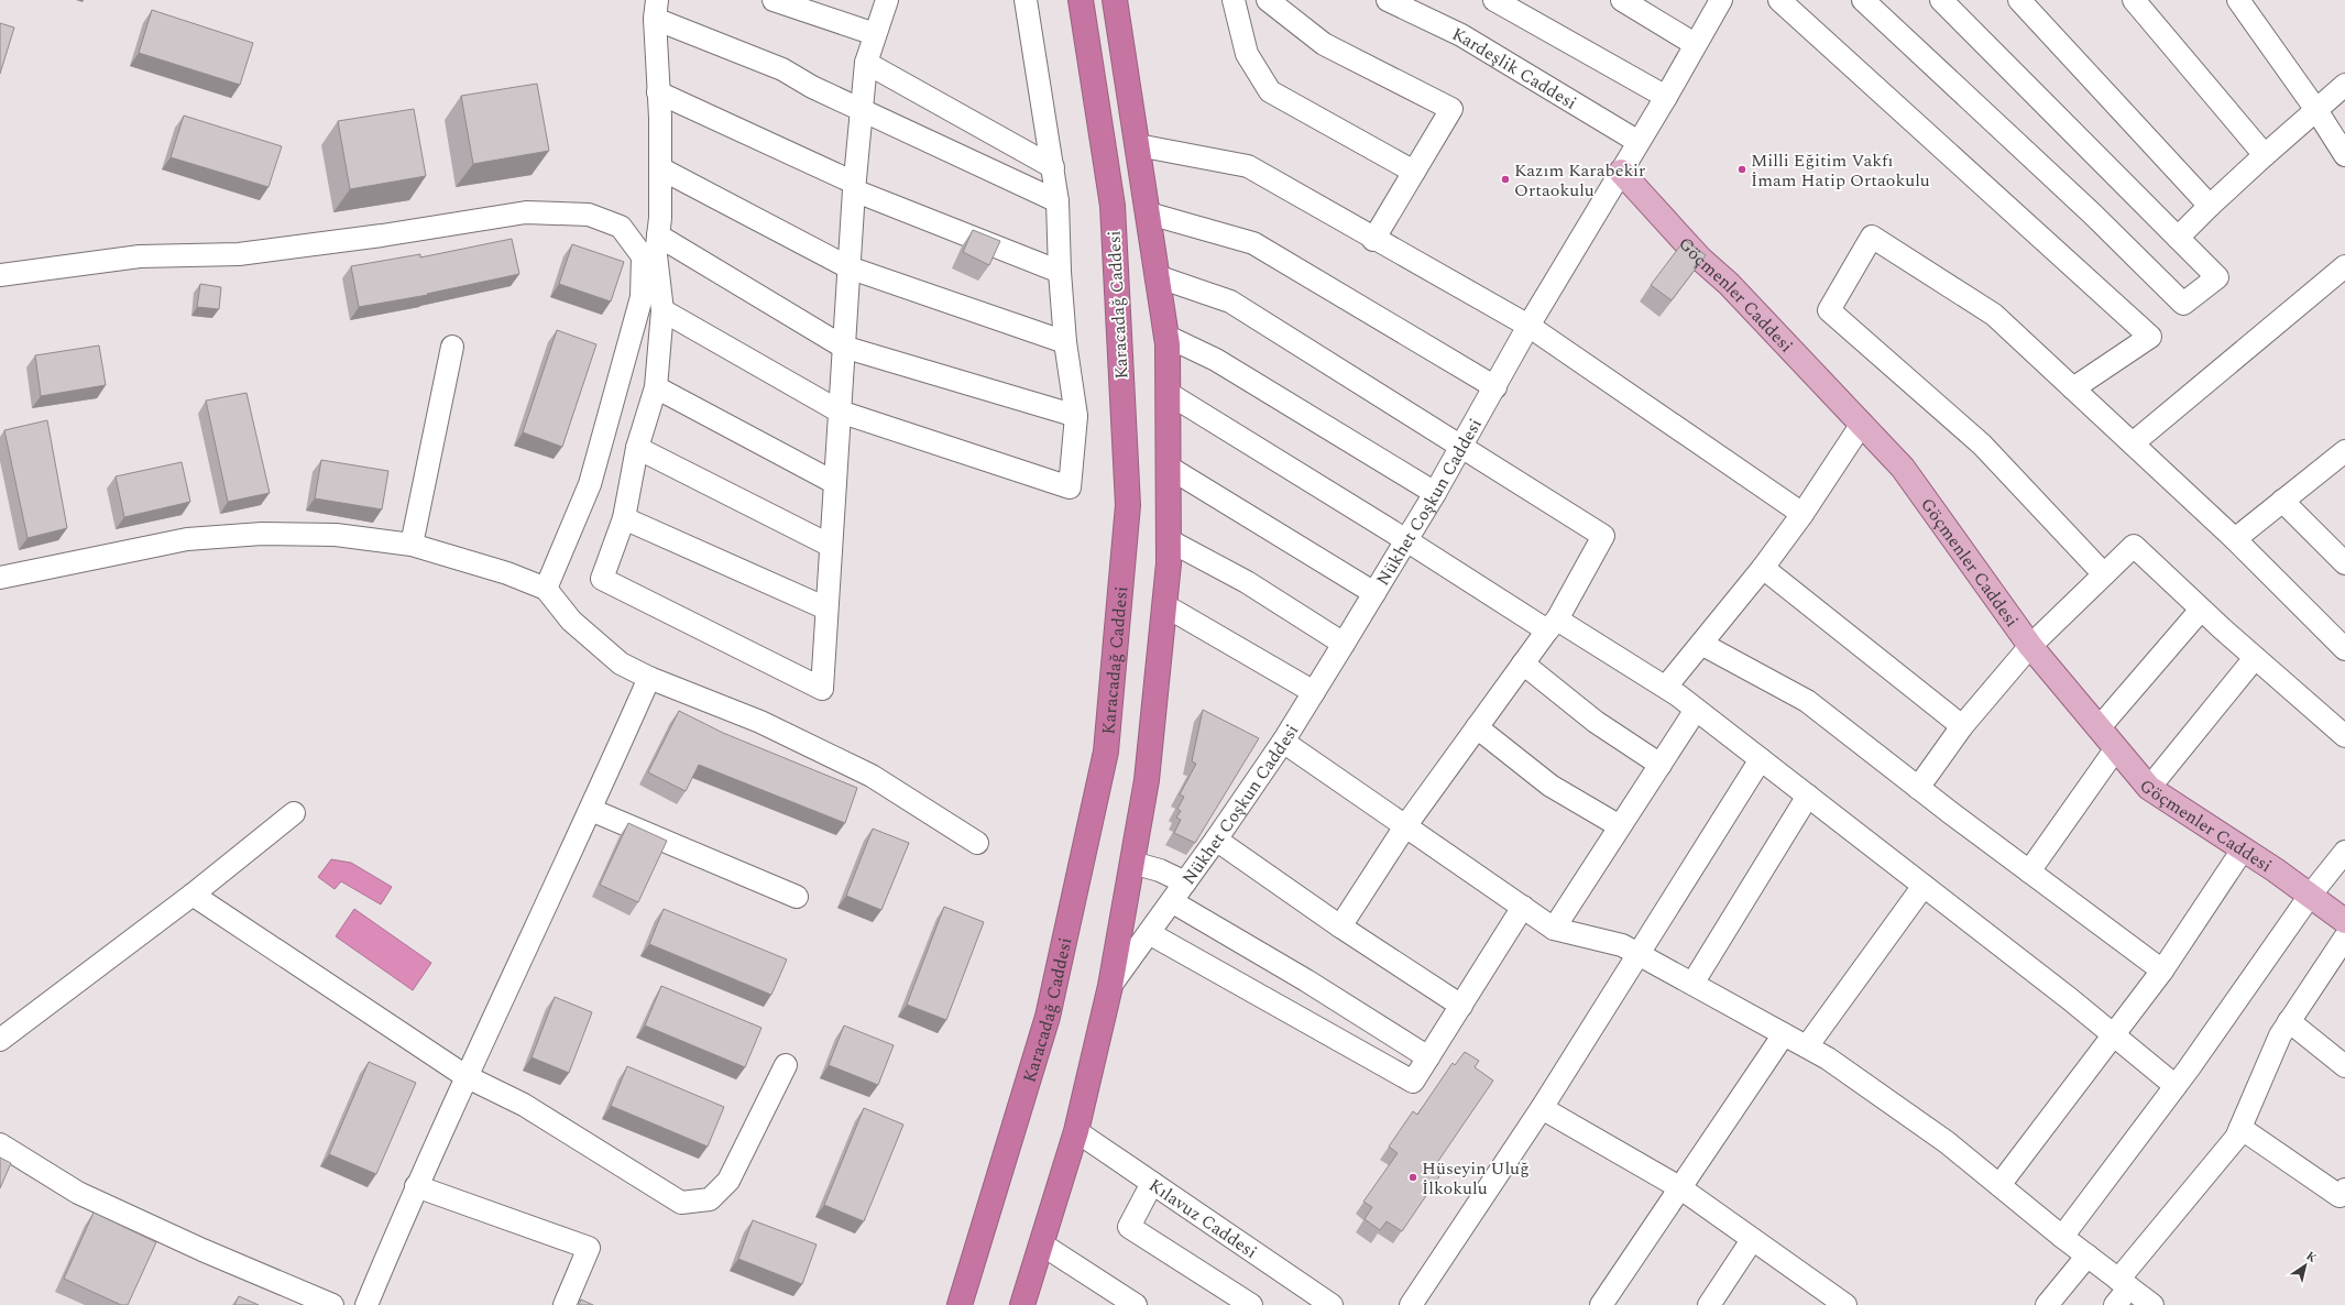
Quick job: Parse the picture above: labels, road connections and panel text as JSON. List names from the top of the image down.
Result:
{
  "streets": {
    "highway": ["Karacadağ Caddesi"],
    "main road": ["Göçmenler Caddesi"],
    "street": ["Kardeşlik Caddesi", "Nükhet Coşkun Caddesi", "Kılavuz Caddesi"]
  },
  "crossings": [
    ["Kardeşlik Caddesi", "Nükhet Coşkun Caddesi"],
    ["Göçmenler Caddesi", "Nükhet Coşkun Caddesi"]
  ],
  "places": ["Milli Eğitim Vakfı İmam Hatip Ortaokulu", "Kazım Karabekir Ortaokulu", "Hüseyin Uluğ İlkokulu"],
  "north": "top right"
}
